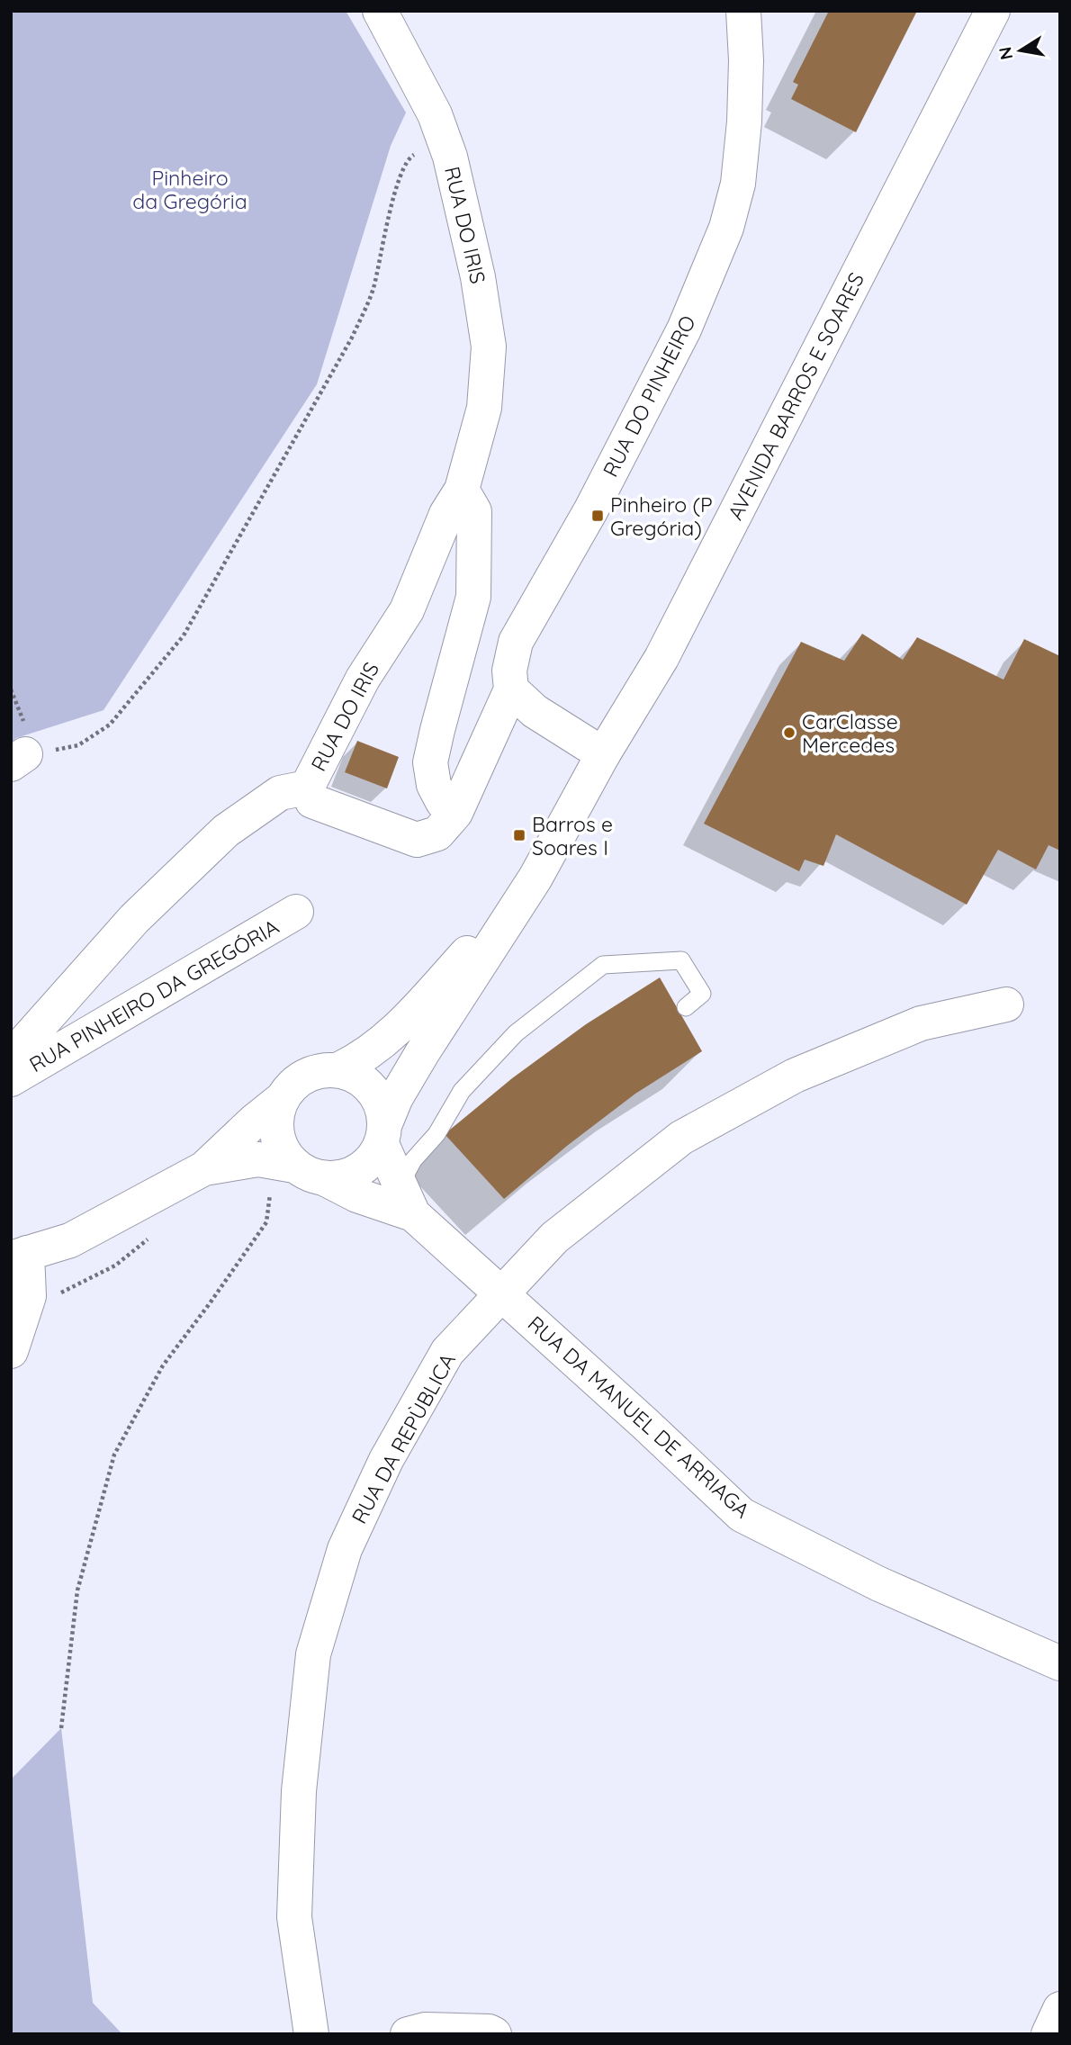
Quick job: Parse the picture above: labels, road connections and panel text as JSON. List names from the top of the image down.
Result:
{
  "streets": {
    "street": [
      "RUA DO IRIS",
      "RUA DO PINHEIRO",
      "AVENIDA BARROS E SOARES",
      "RUA PINHEIRO DA GREGÓRIA",
      "RUA DA MANUEL DE ARRIAGA",
      "RUA DA REPÙBLICA"
    ]
  },
  "crossings": [
    ["RUA DO IRIS", "RUA DO PINHEIRO"],
    ["RUA DO IRIS", "RUA PINHEIRO DA GREGÓRIA"],
    ["RUA DA MANUEL DE ARRIAGA", "RUA DA REPÙBLICA"]
  ],
  "parks": ["Pinheiro da Gregória"],
  "places": {
    "transit": ["Pinheiro (P Gregória)", "Barros e Soares I"],
    "other": ["CarClasse Mercedes"]
  },
  "north": "left"
}
